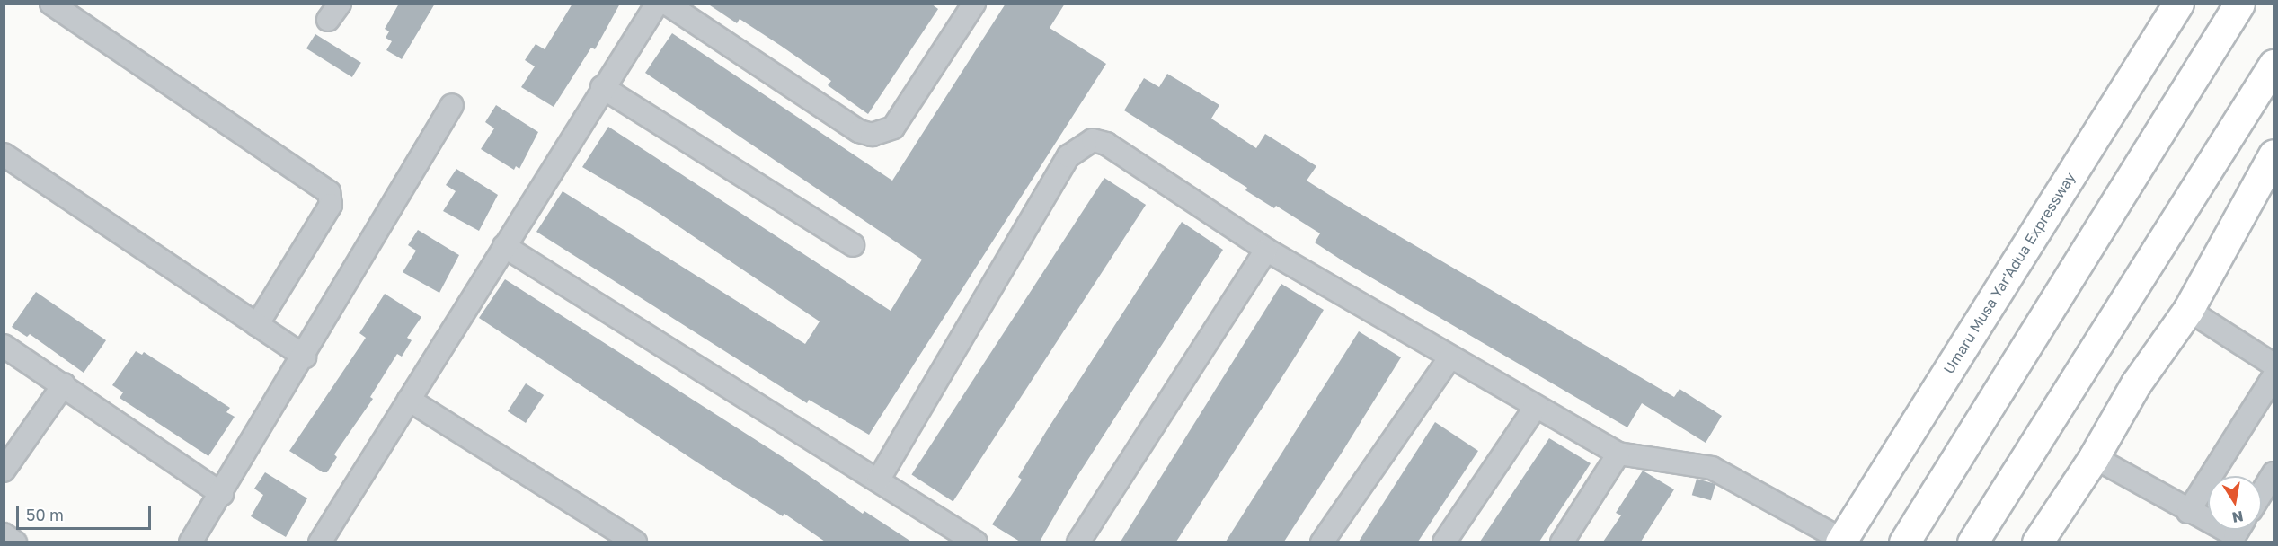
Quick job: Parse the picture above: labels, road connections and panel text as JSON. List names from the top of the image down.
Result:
{
  "streets": {
    "highway": ["Umaru Musa Yar'Adua Expressway"]
  },
  "scale_bar": "50 m",
  "north": "bottom"
}
